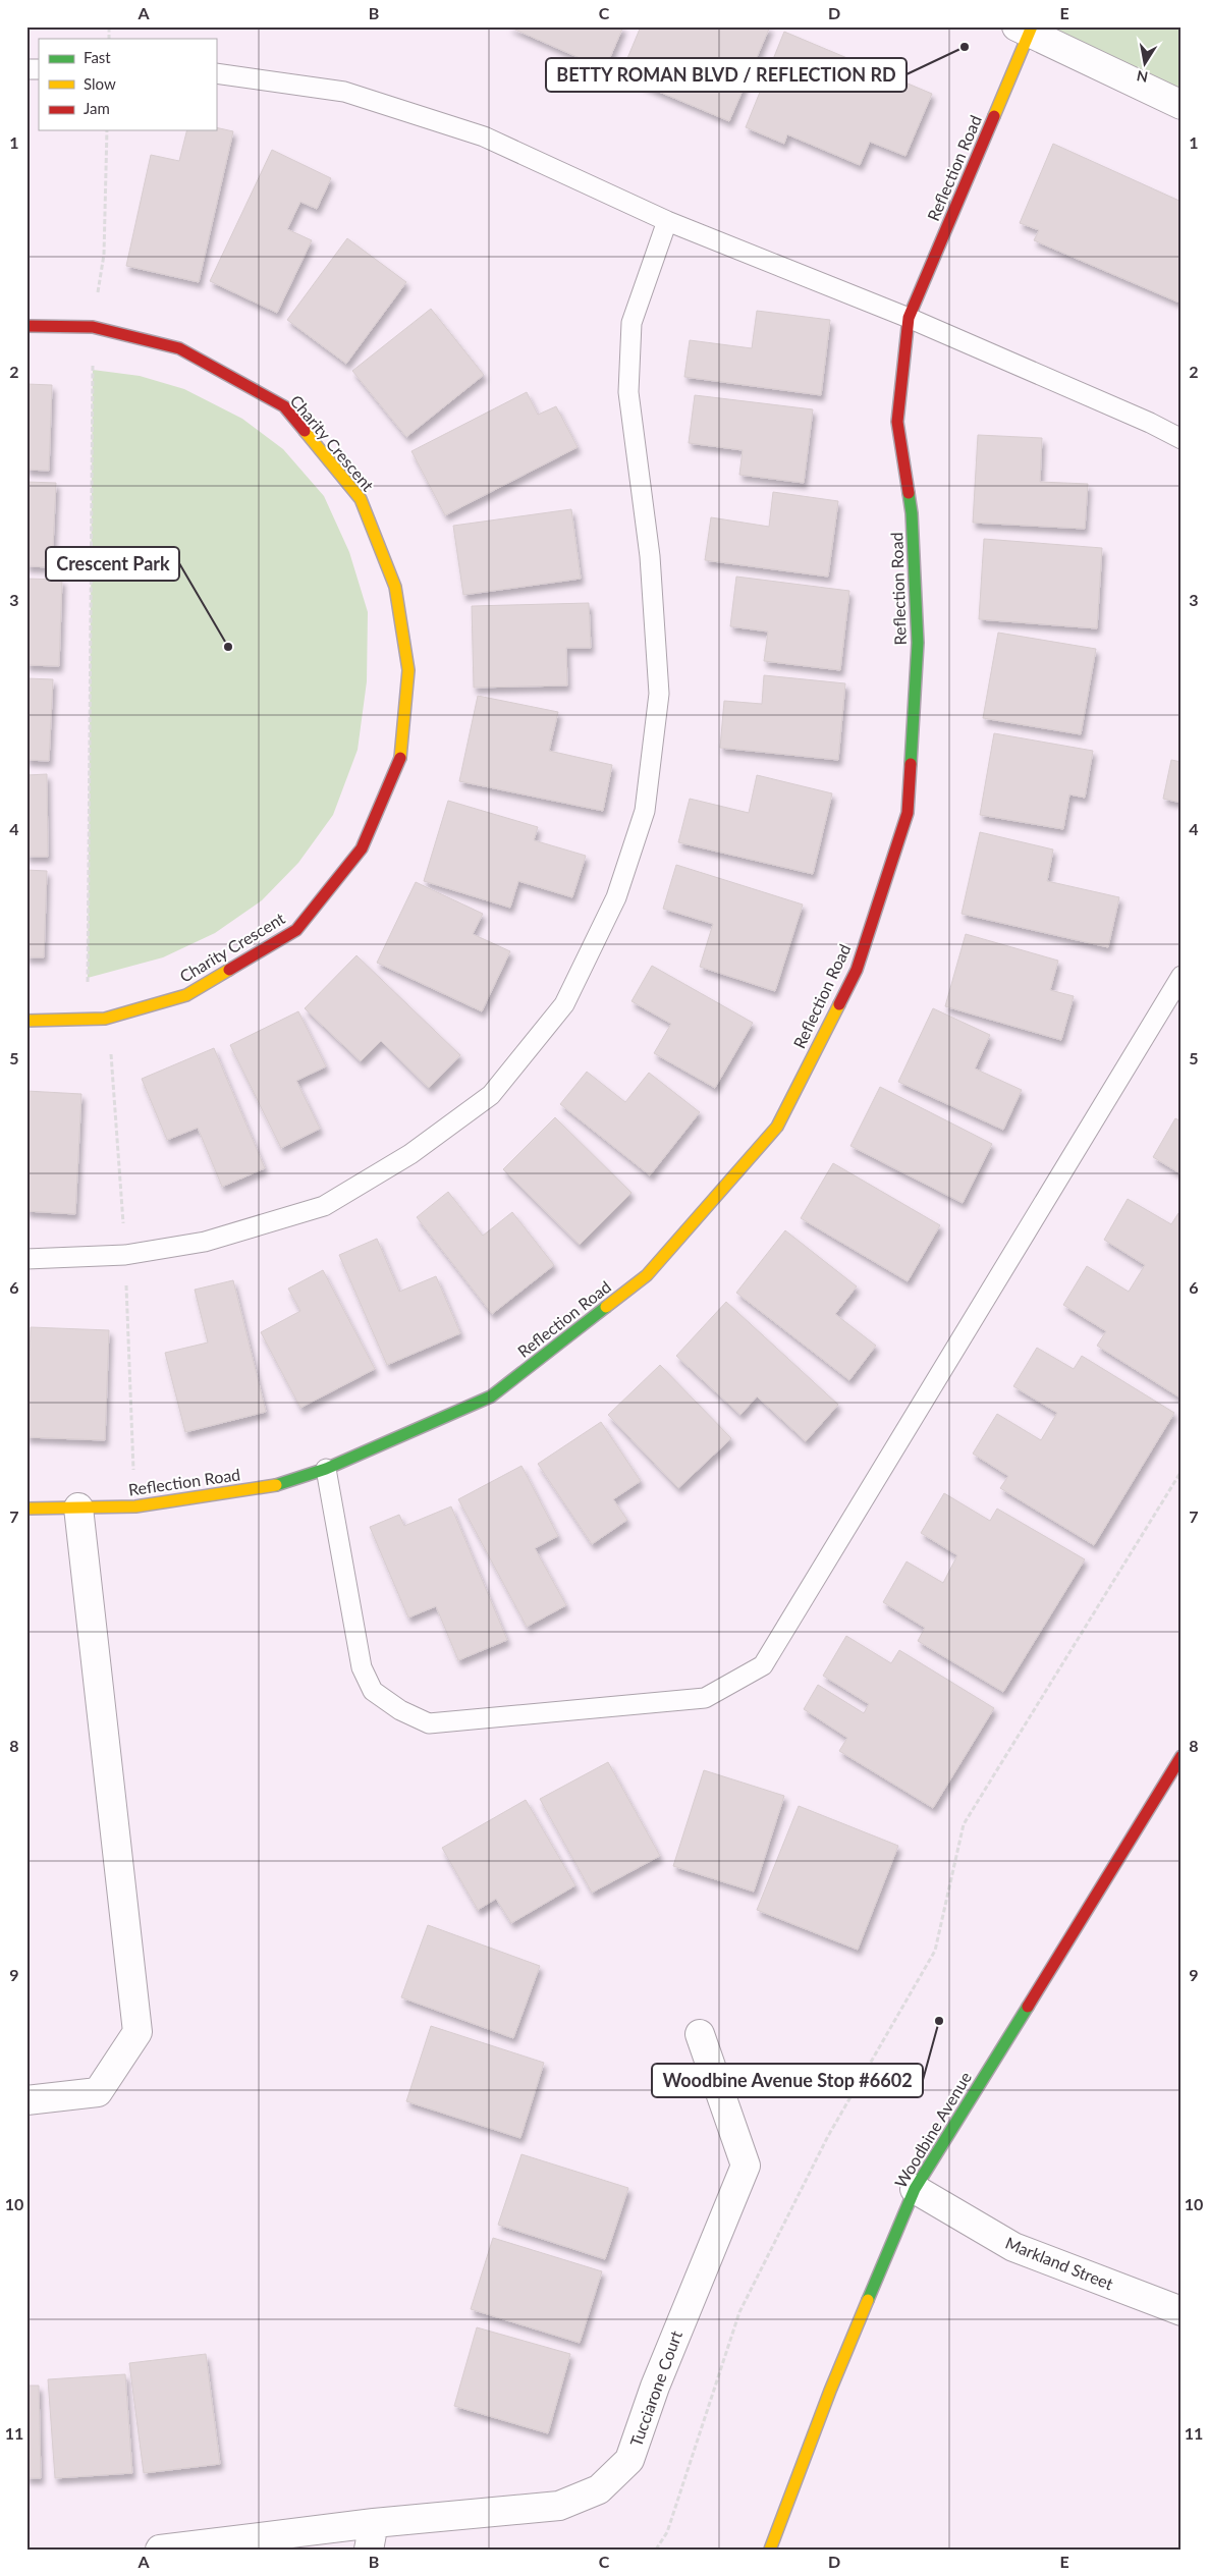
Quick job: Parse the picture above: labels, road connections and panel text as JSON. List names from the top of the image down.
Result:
{
  "streets": {
    "street": [
      "Reflection Road",
      "Charity Crescent",
      "Woodbine Avenue",
      "Markland Street",
      "Tucciarone Court"
    ]
  },
  "crossings": [
    ["Woodbine Avenue", "Markland Street"]
  ],
  "places": ["BETTY ROMAN BLVD / REFLECTION RD", "Crescent Park", "Woodbine Avenue Stop #6602"],
  "legend": ["Fast", "Slow", "Jam"],
  "north": "bottom",
  "grid": {
    "columns": [
      "A",
      "B",
      "C",
      "D",
      "E"
    ],
    "rows": [
      "1",
      "2",
      "3",
      "4",
      "5",
      "6",
      "7",
      "8",
      "9",
      "10",
      "11"
    ]
  }
}
